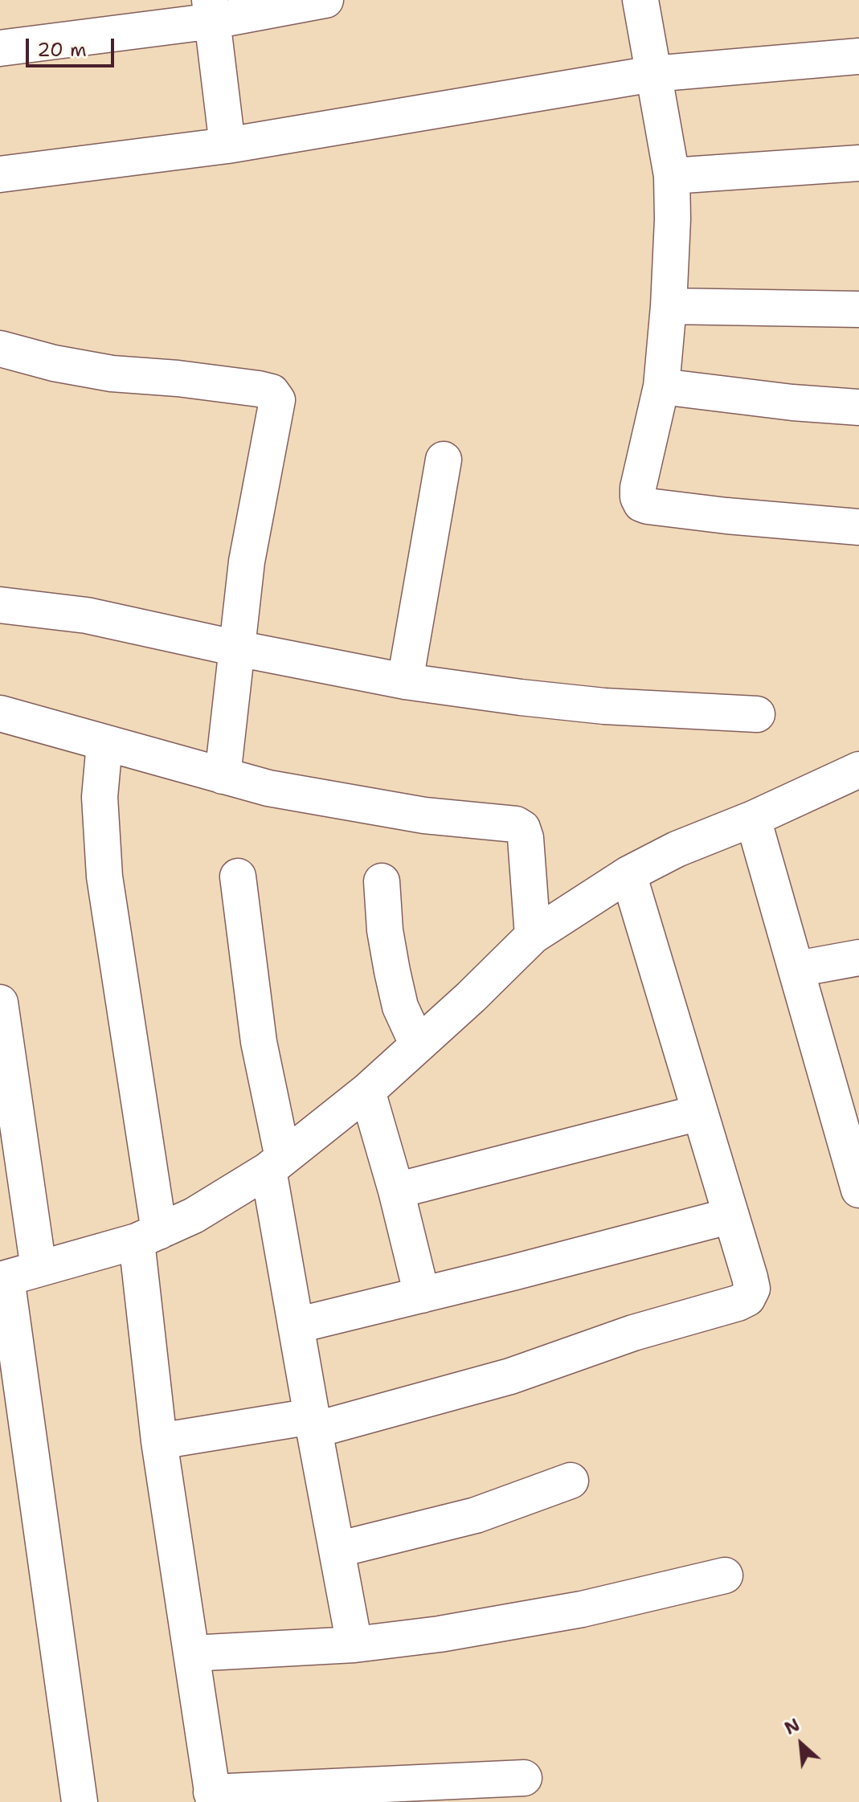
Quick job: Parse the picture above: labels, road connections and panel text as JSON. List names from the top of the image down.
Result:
{
  "scale_bar": "20 m",
  "north": "top left"
}
